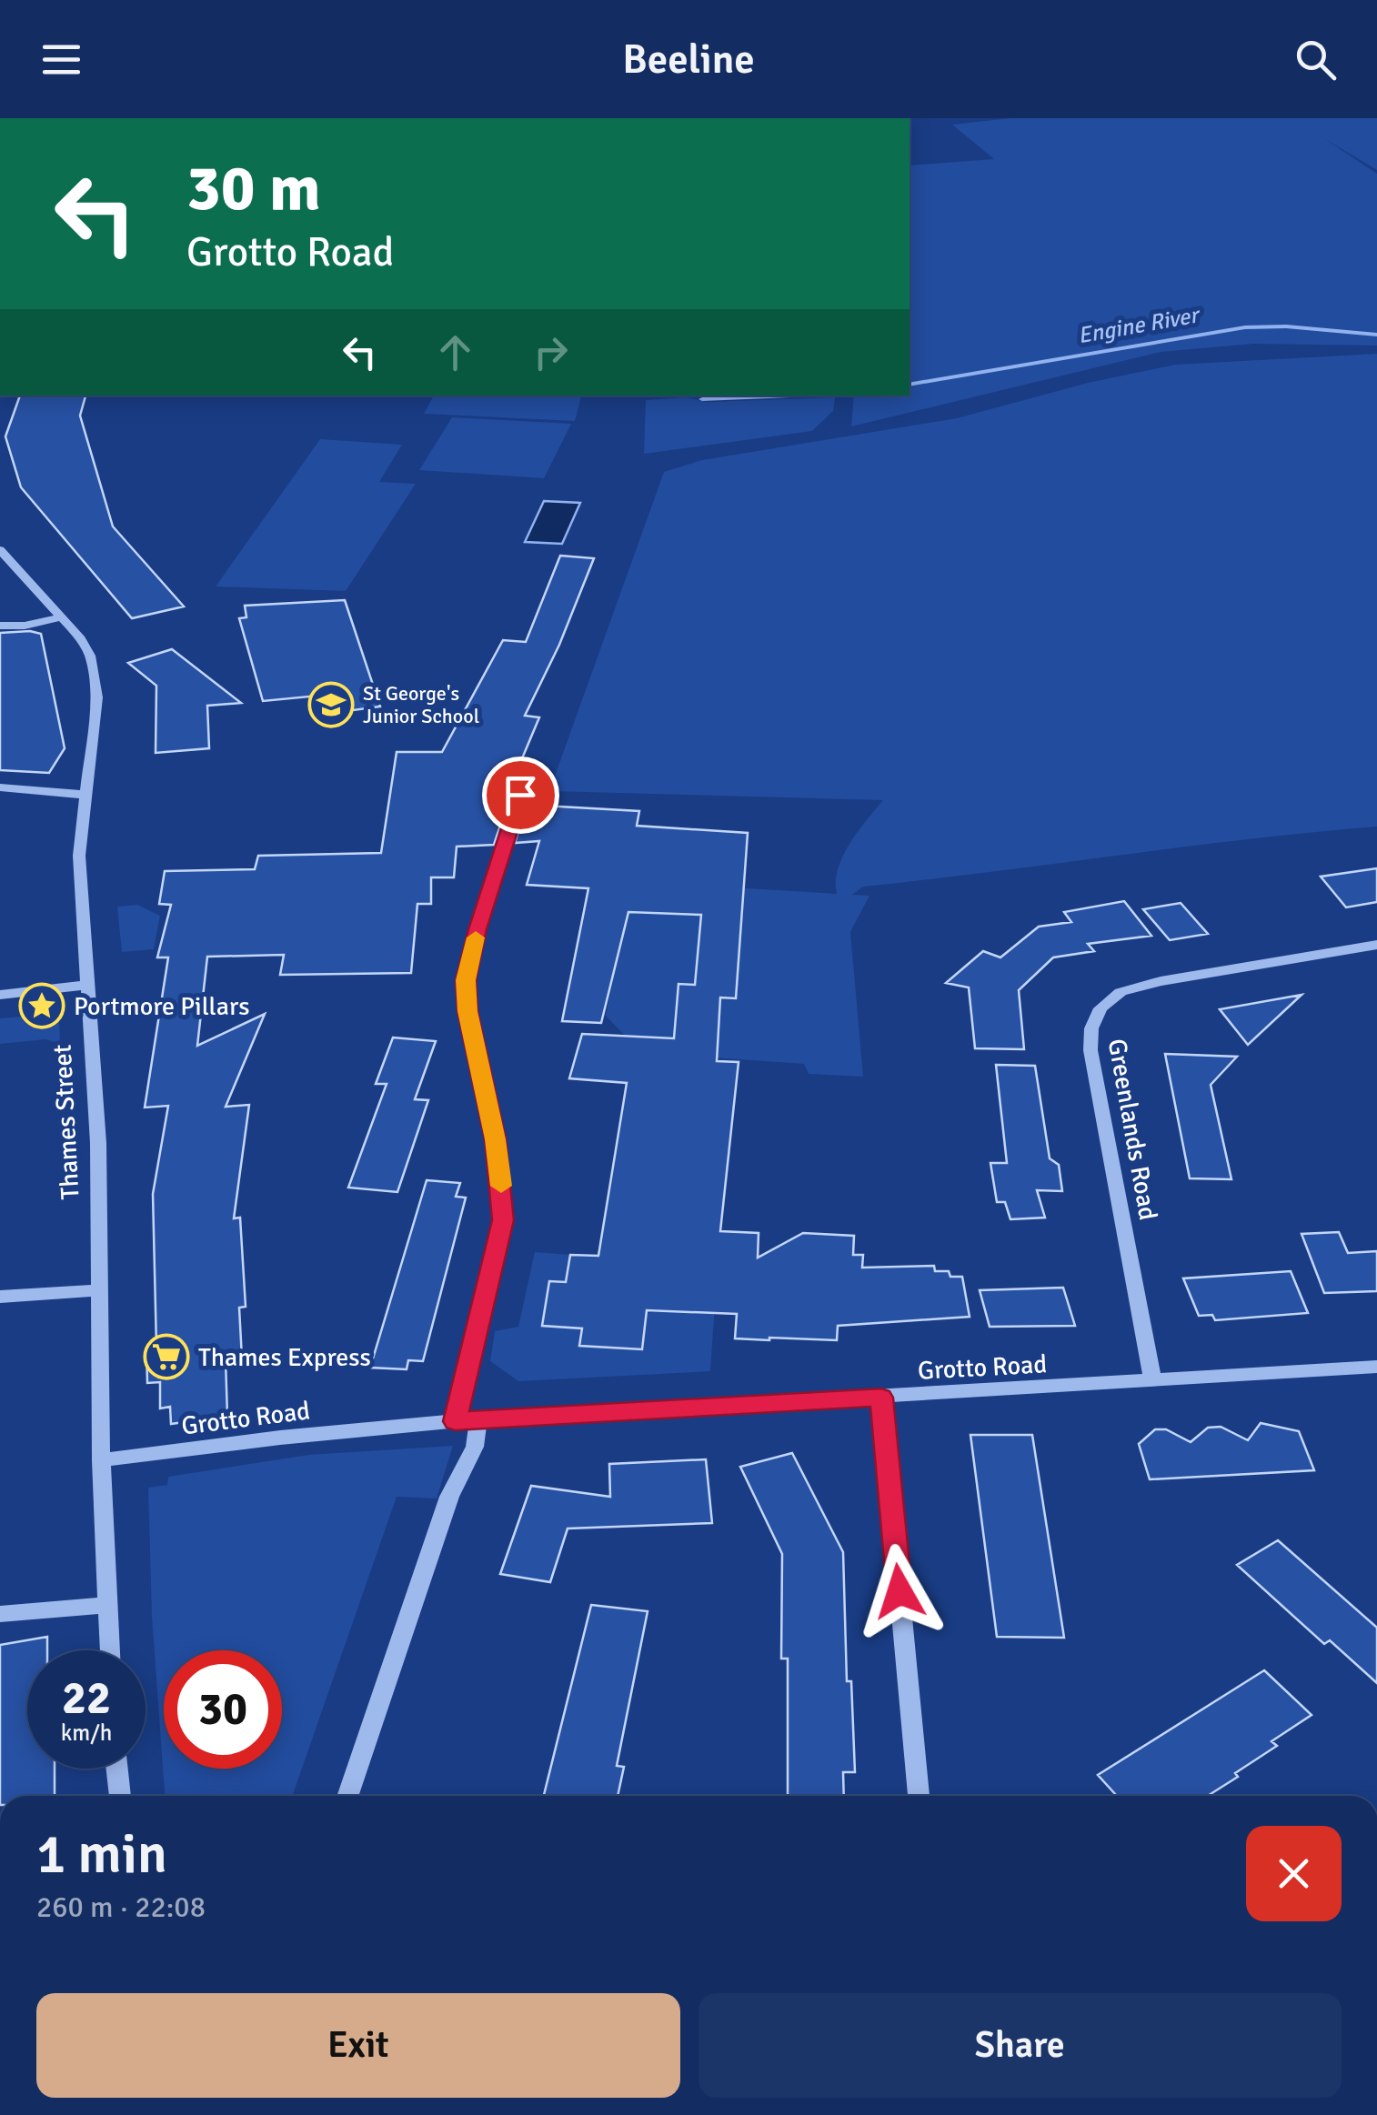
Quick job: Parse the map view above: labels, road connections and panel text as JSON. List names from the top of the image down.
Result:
{
  "streets": {
    "street": ["Thames Street", "Greenlands Road", "Grotto Road"]
  },
  "crossings": [
    ["Thames Street", "Grotto Road"],
    ["Greenlands Road", "Grotto Road"]
  ],
  "water": ["Engine River"],
  "places": {
    "school or university": ["St George's Junior School"],
    "place": ["Portmore Pillars"],
    "supermarket": ["Thames Express"]
  },
  "page": {
    "header": "Beeline",
    "turn": ["30 m", "Grotto Road"],
    "speed": "22 km/h",
    "limit": "30",
    "heading": ["1 min", "260 m · 22:08"],
    "buttons": ["Exit", "Share"]
  }
}
